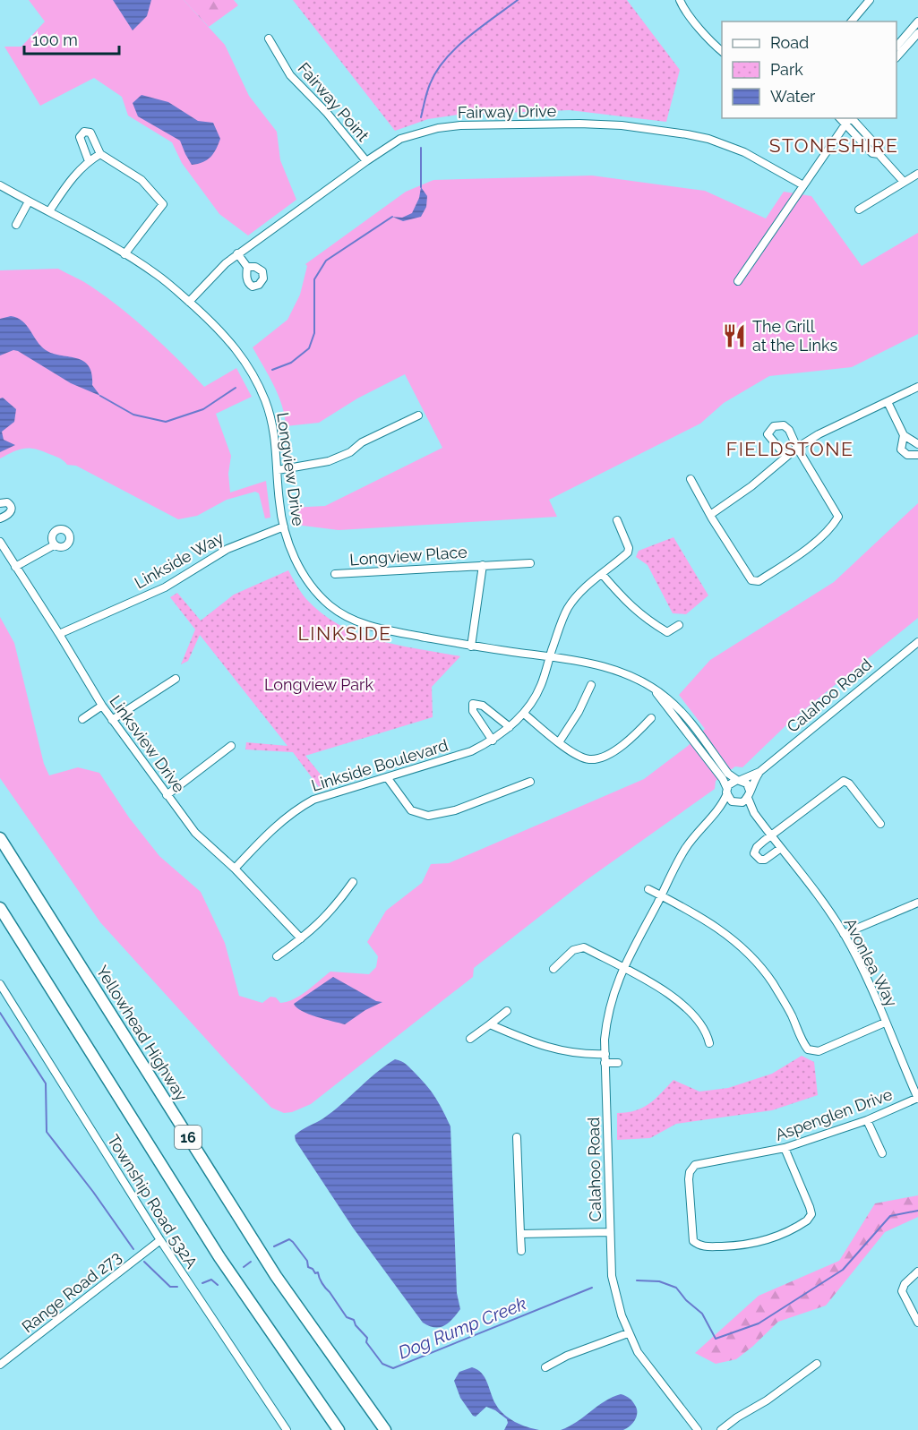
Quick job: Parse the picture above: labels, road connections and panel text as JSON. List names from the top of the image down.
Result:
{
  "streets": {
    "highway": ["Yellowhead Highway", "16"],
    "street": [
      "Fairway Point",
      "Fairway Drive",
      "Longview Drive",
      "Longview Place",
      "Linkside Way",
      "Calahoo Road",
      "Linksview Drive",
      "Linkside Boulevard",
      "Avonlea Way",
      "Aspenglen Drive",
      "Township Road 532A",
      "Range Road 273"
    ]
  },
  "crossings": [
    ["Fairway Point", "Fairway Drive"],
    ["Fairway Drive", "Longview Drive"],
    ["Longview Drive", "Longview Place"],
    ["Longview Drive", "Linkside Way"],
    ["Longview Drive", "Calahoo Road"],
    ["Longview Drive", "Linkside Boulevard"],
    ["Longview Drive", "Avonlea Way"],
    ["Linkside Way", "Linksview Drive"],
    ["Calahoo Road", "Avonlea Way"],
    ["Linksview Drive", "Linkside Boulevard"],
    ["Avonlea Way", "Aspenglen Drive"],
    ["Township Road 532A", "Range Road 273"]
  ],
  "districts": ["STONESHIRE", "FIELDSTONE", "LINKSIDE"],
  "water": ["Dog Rump Creek"],
  "parks": ["Longview Park"],
  "places": {
    "restaurant": ["The Grill at the Links"]
  },
  "legend": ["Road", "Park", "Water"],
  "scale_bar": "100 m"
}
